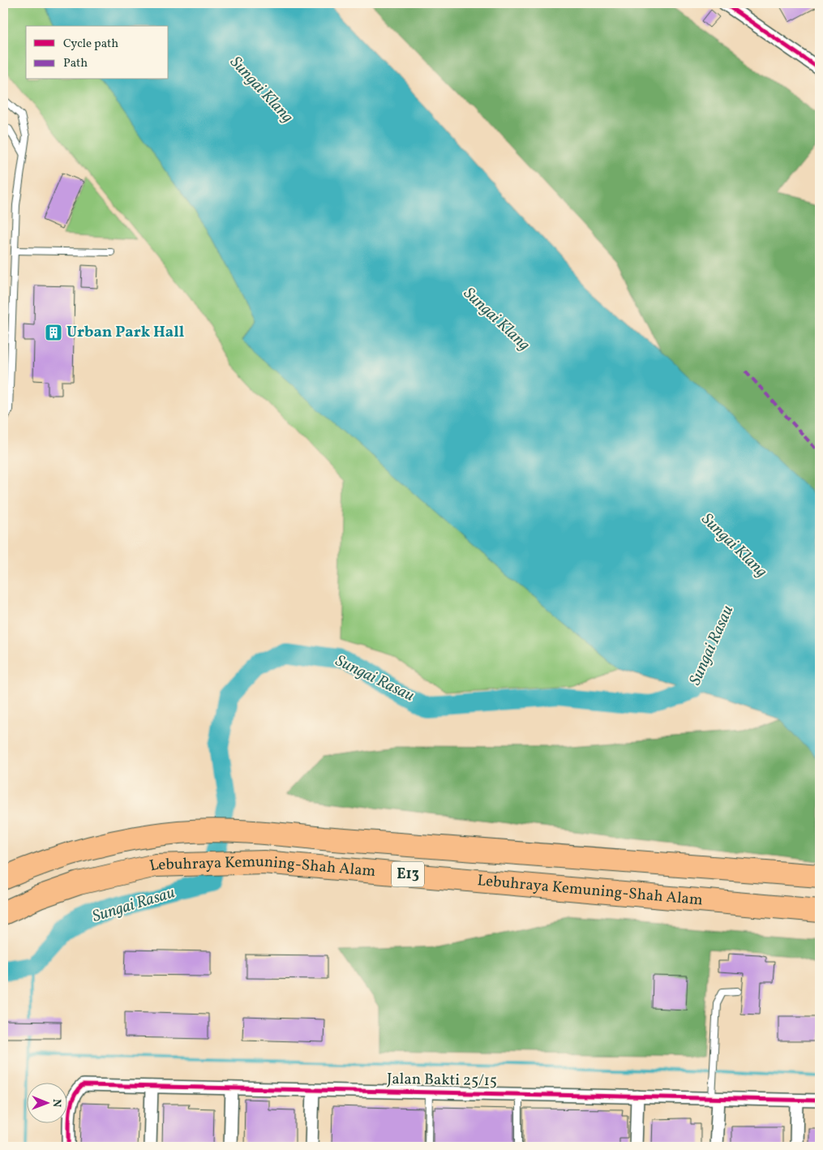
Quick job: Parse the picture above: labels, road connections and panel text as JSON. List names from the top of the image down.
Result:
{
  "streets": {
    "highway": ["Lebuhraya Kemuning-Shah Alam", "E13"],
    "street": ["Jalan Bakti 25/15"]
  },
  "water": ["Sungai Klang", "Sungai Rasau"],
  "places": {
    "building": ["Urban Park Hall"]
  },
  "legend": ["Cycle path", "Path"],
  "north": "right"
}
